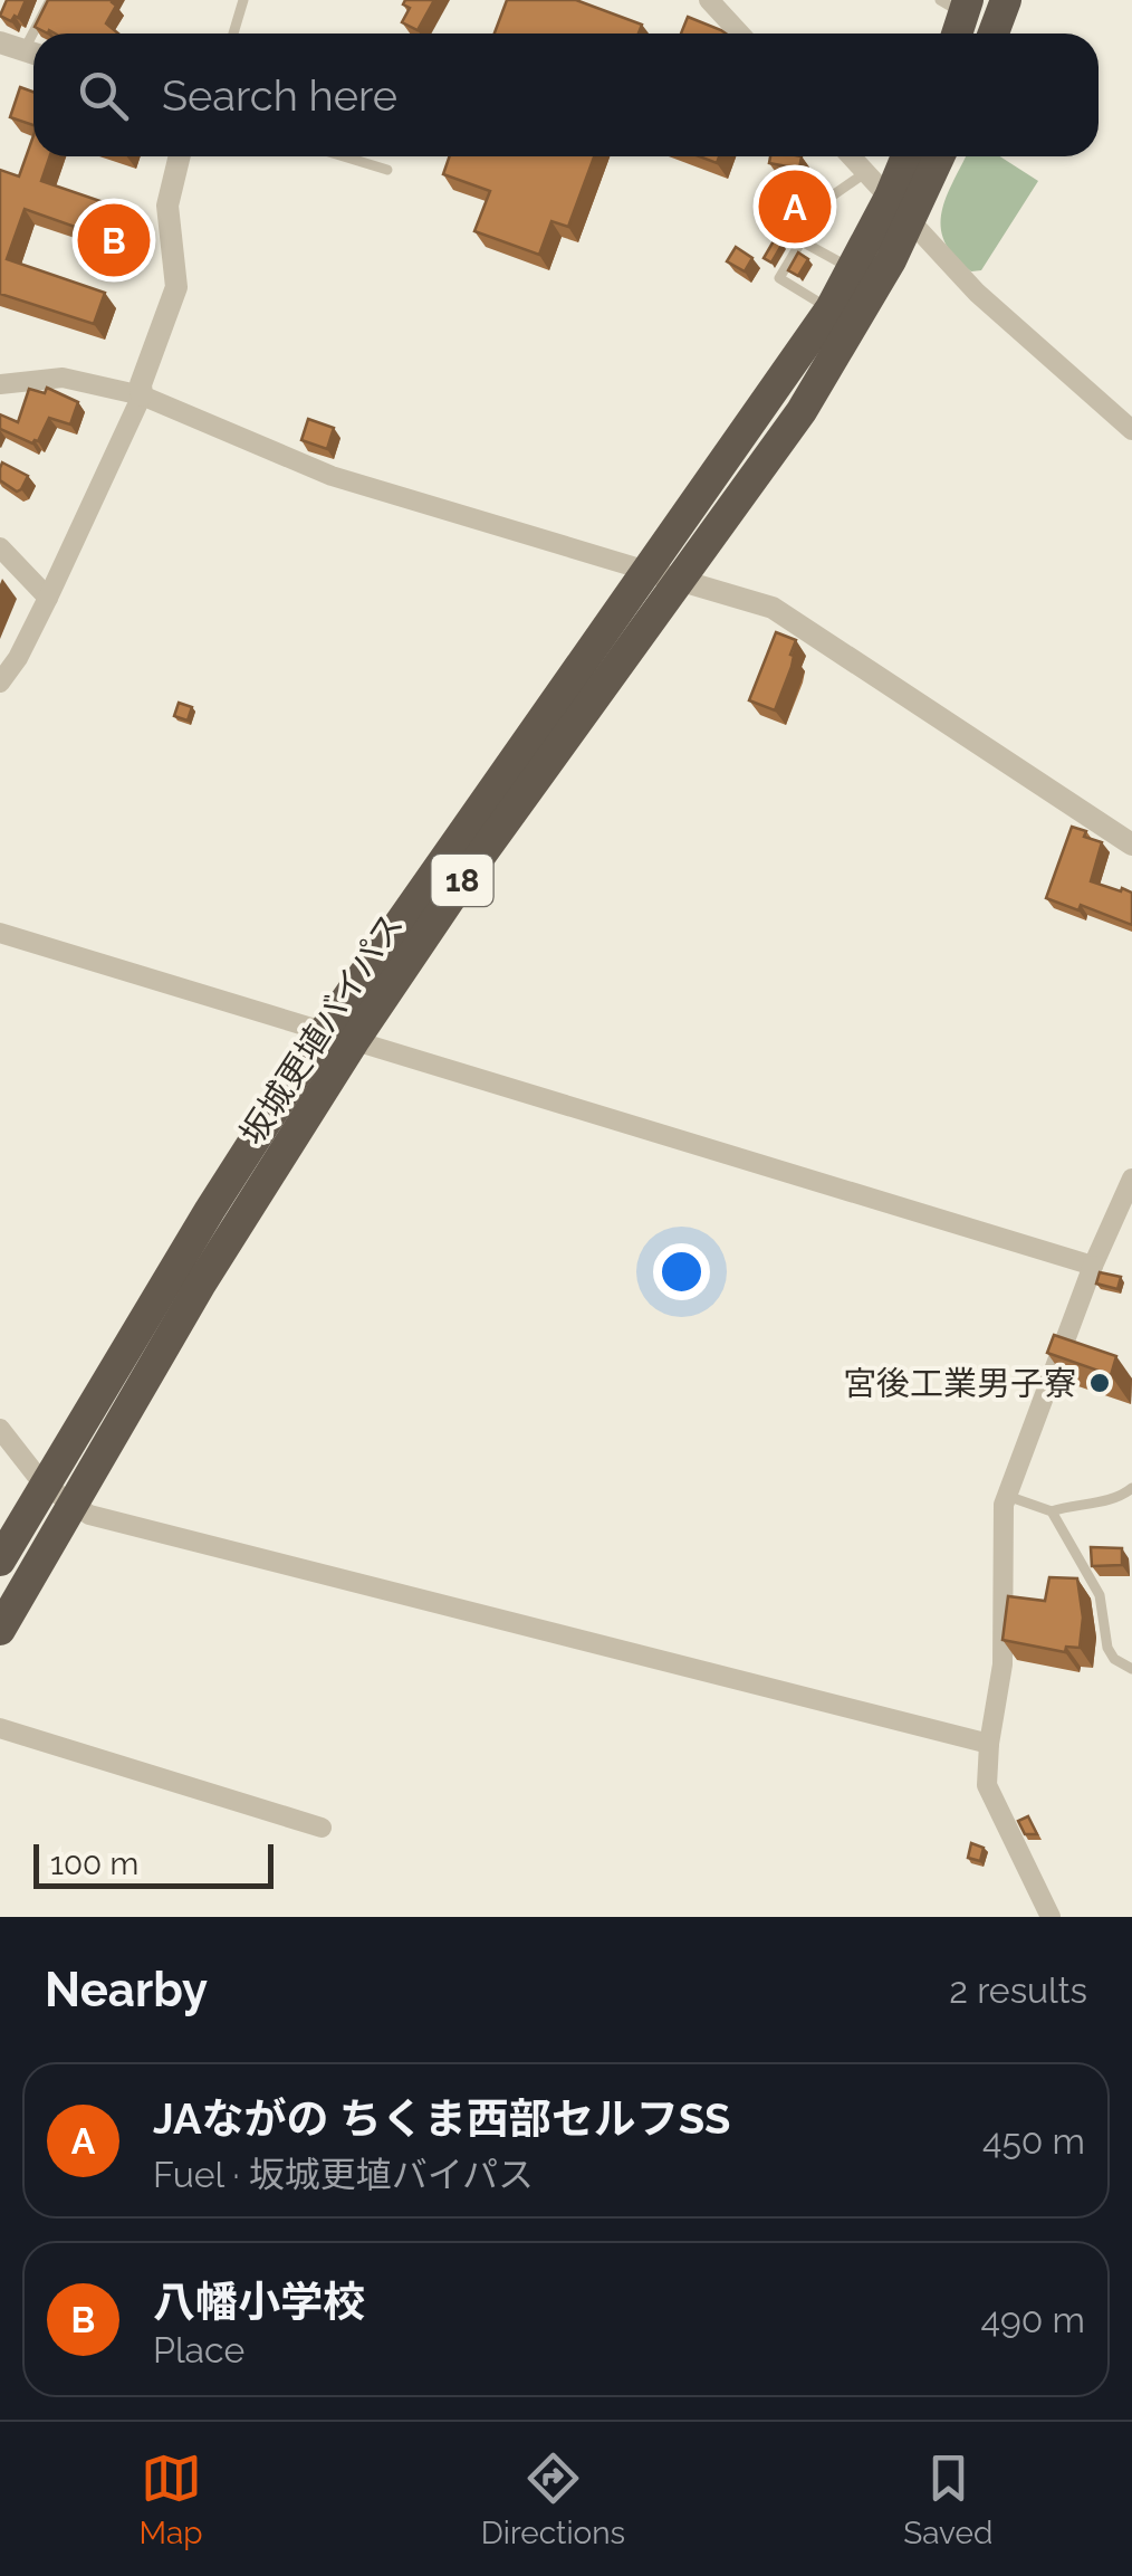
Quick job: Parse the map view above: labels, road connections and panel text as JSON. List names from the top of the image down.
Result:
{
  "streets": {
    "highway": ["18", "坂城更埴バイパス"]
  },
  "places": ["宮後工業男子寮"],
  "scale_bar": "100 m",
  "page": {
    "search": "Search here",
    "pins": ["A", "B"],
    "scale": "100 m",
    "heading": ["Nearby", "2 results"],
    "list": [
      {
        "mark": "A",
        "name": "JAながの ちくま西部セルフSS",
        "note": "Fuel · 坂城更埴バイパス",
        "value": "450 m"
      },
      {
        "mark": "B",
        "name": "八幡小学校",
        "note": "Place",
        "value": "490 m"
      }
    ],
    "nav": ["Map", "Directions", "Saved"]
  }
}
